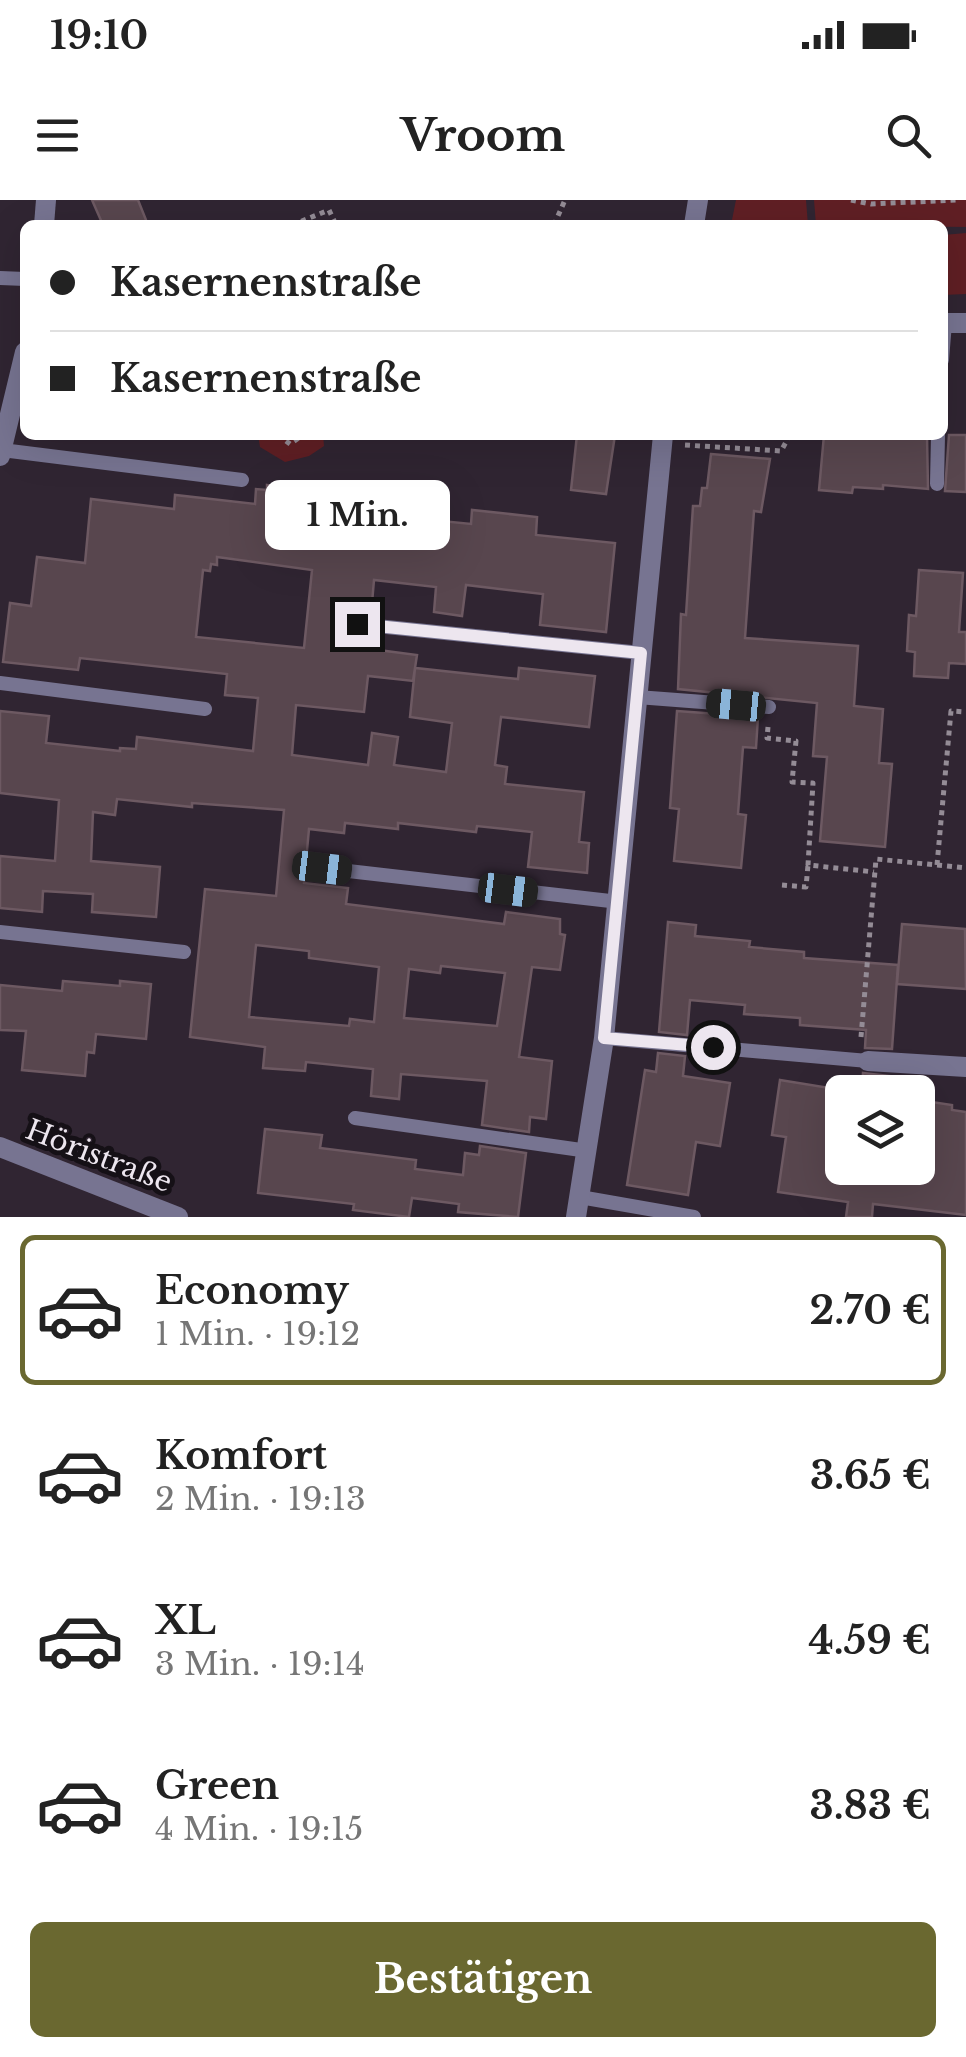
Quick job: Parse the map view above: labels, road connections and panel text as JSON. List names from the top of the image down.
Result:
{
  "streets": {
    "street": ["Höristraße"]
  },
  "page": {
    "status": "19:10",
    "header": "Vroom",
    "banner": ["Kasernenstraße", "Kasernenstraße"],
    "bubble": "1 Min.",
    "list": [
      {
        "name": "Economy",
        "note": "1 Min. · 19:12",
        "value": "2.70 €"
      },
      {
        "name": "Komfort",
        "note": "2 Min. · 19:13",
        "value": "3.65 €"
      },
      {
        "name": "XL",
        "note": "3 Min. · 19:14",
        "value": "4.59 €"
      },
      {
        "name": "Green",
        "note": "4 Min. · 19:15",
        "value": "3.83 €"
      }
    ],
    "buttons": "Bestätigen"
  }
}
